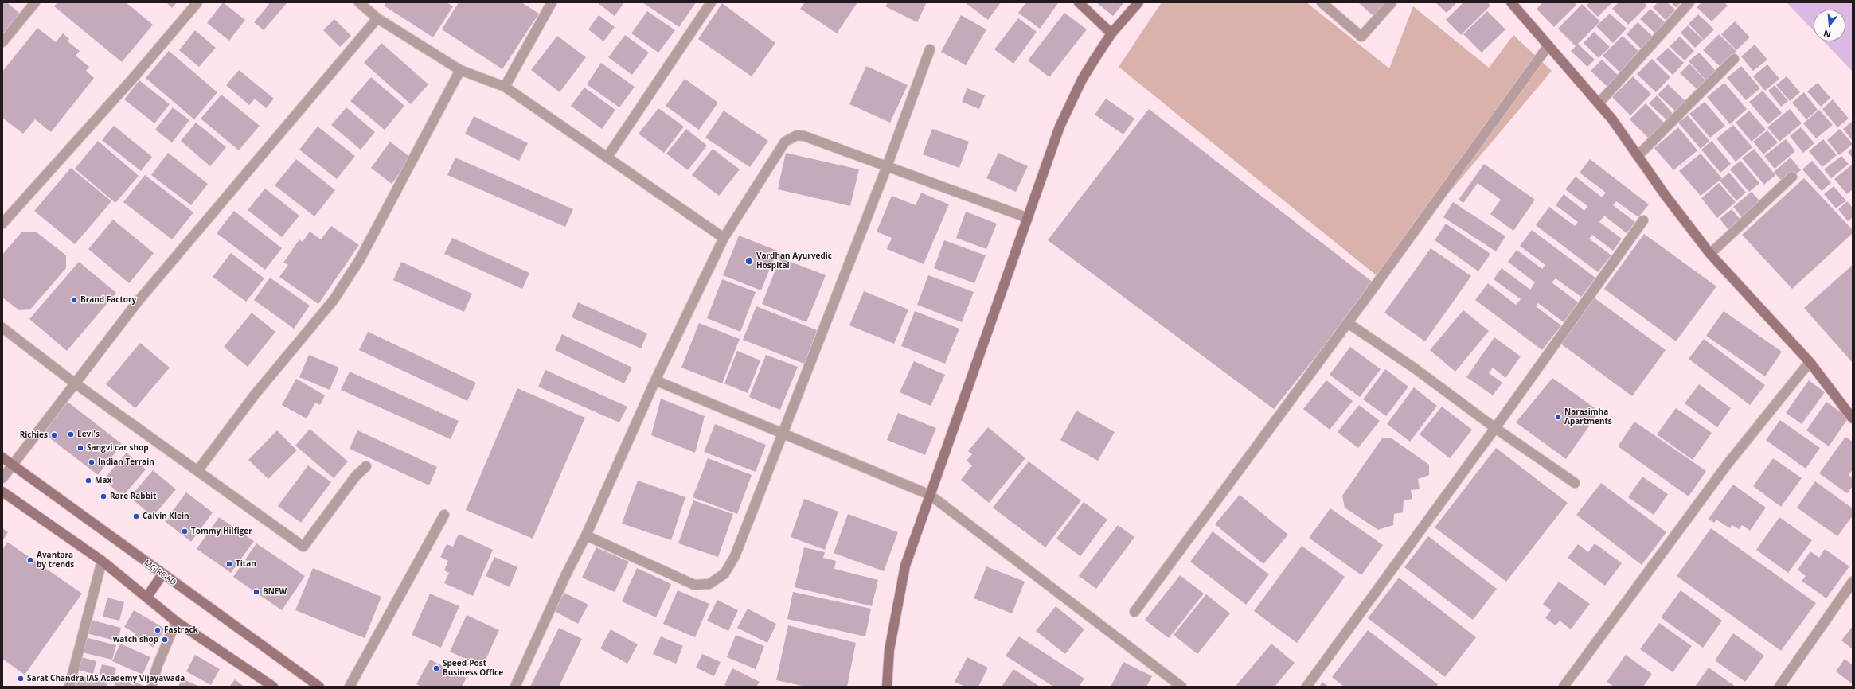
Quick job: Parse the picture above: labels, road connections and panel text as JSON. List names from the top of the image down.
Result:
{
  "streets": {
    "street": ["MG ROAD"]
  },
  "places": [
    "Vardhan Ayurvedic Hospital",
    "Brand Factory",
    "Narasimha Apartments",
    "Levi's",
    "Richies",
    "Sangvi car shop",
    "Indian Terrain",
    "Max",
    "Rare Rabbit",
    "Calvin Klein",
    "Tommy Hilfiger",
    "Avantara by trends",
    "Titan",
    "BNEW",
    "Fastrack",
    "watch shop",
    "Speed-Post Business Office",
    "Sarat Chandra IAS Academy Vijayawada"
  ],
  "north": "bottom"
}
